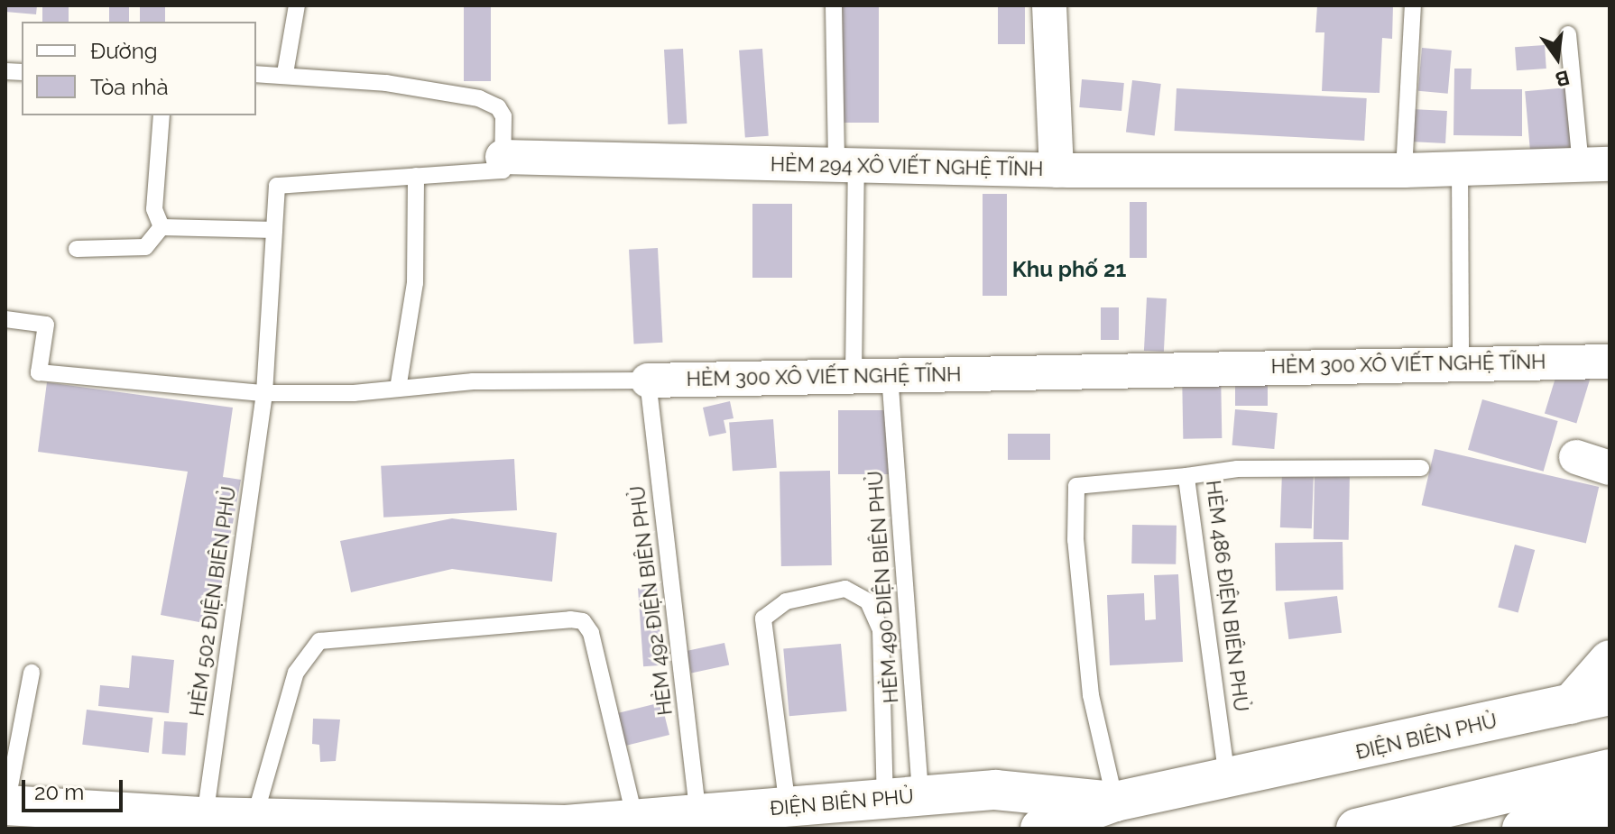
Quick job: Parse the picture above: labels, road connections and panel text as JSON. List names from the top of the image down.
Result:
{
  "streets": {
    "main road": ["ĐIỆN BIÊN PHỦ"],
    "street": ["HẺM 294 XÔ VIẾT NGHỆ TĨNH", "HẺM 300 XÔ VIẾT NGHỆ TĨNH"],
    "lane": [
      "HẺM 490 ĐIỆN BIÊN PHỦ",
      "HẺM 486 ĐIỆN BIÊN PHỦ",
      "HẺM 492 ĐIỆN BIÊN PHỦ",
      "HẺM 502 ĐIỆN BIÊN PHỦ"
    ]
  },
  "crossings": [
    ["HẺM 300 XÔ VIẾT NGHỆ TĨNH", "HẺM 490 ĐIỆN BIÊN PHỦ"],
    ["HẺM 300 XÔ VIẾT NGHỆ TĨNH", "HẺM 492 ĐIỆN BIÊN PHỦ"],
    ["HẺM 300 XÔ VIẾT NGHỆ TĨNH", "HẺM 502 ĐIỆN BIÊN PHỦ"],
    ["HẺM 490 ĐIỆN BIÊN PHỦ", "ĐIỆN BIÊN PHỦ"],
    ["HẺM 486 ĐIỆN BIÊN PHỦ", "ĐIỆN BIÊN PHỦ"],
    ["HẺM 492 ĐIỆN BIÊN PHỦ", "ĐIỆN BIÊN PHỦ"],
    ["HẺM 502 ĐIỆN BIÊN PHỦ", "ĐIỆN BIÊN PHỦ"]
  ],
  "districts": ["Khu phố 21"],
  "legend": ["Đường", "Tòa nhà"],
  "scale_bar": "20 m",
  "north": "bottom"
}
